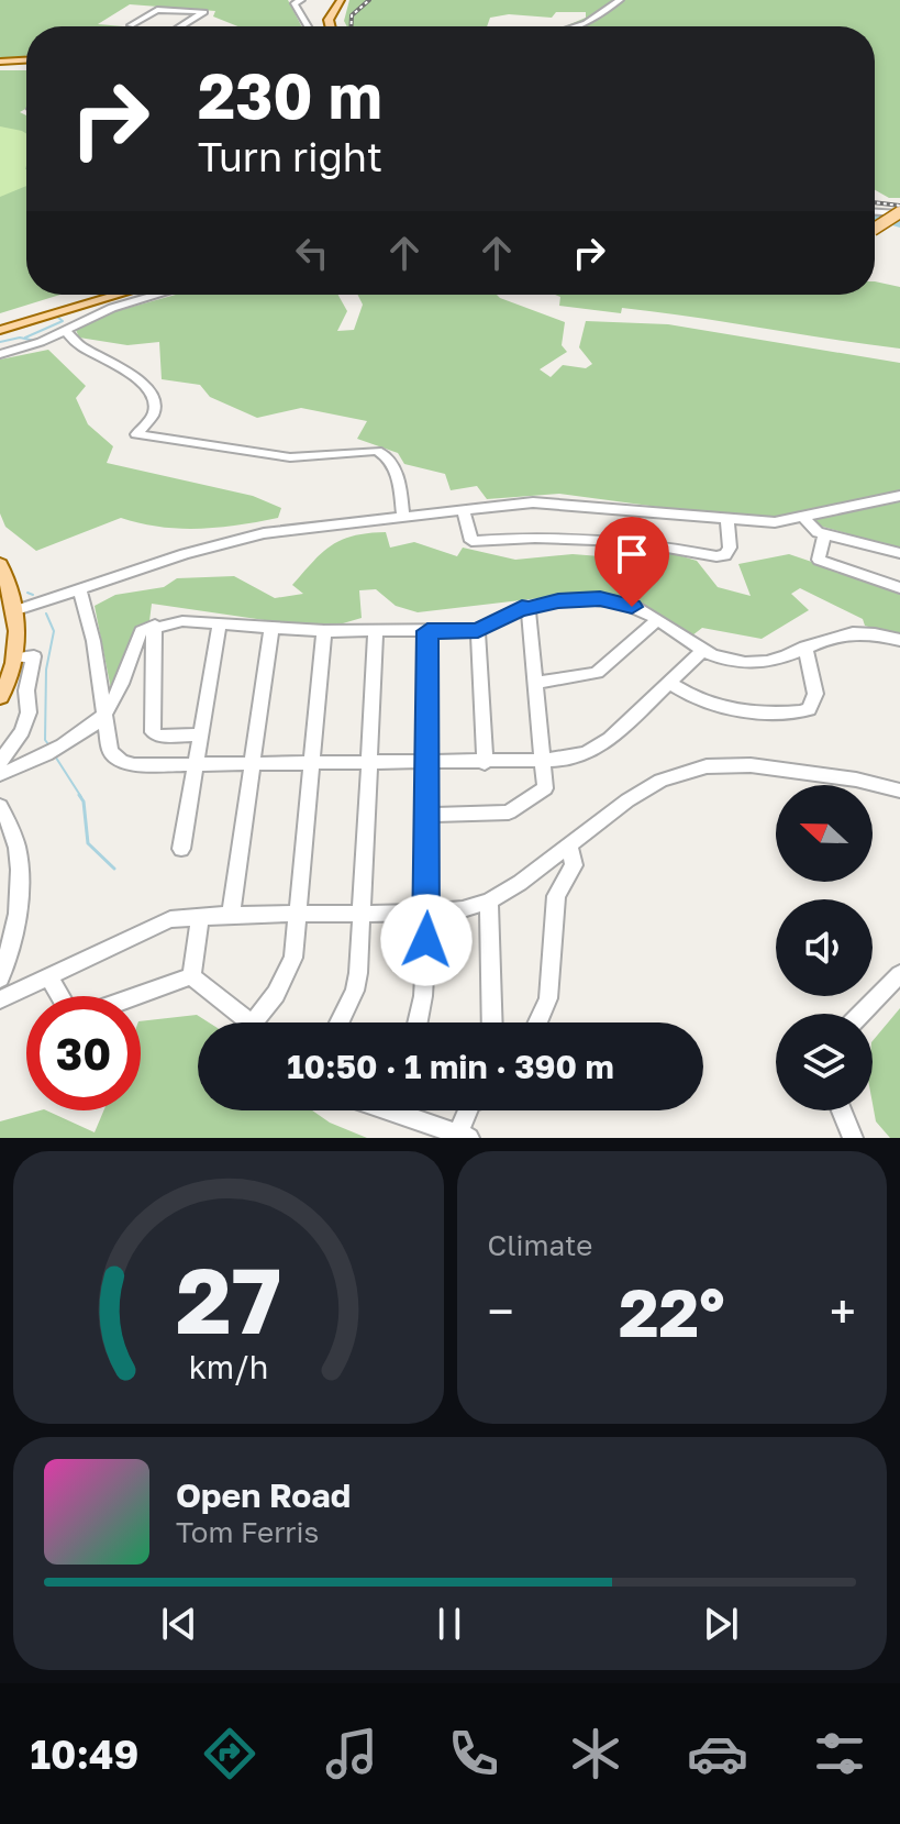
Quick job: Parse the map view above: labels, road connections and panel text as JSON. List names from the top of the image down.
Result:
{
  "north": "left",
  "page": {
    "turn": ["230 m", "Turn right"],
    "limit": "30",
    "trip": "10:50 · 1 min · 390 m",
    "tile": "Climate",
    "heat": ["−", "22°", "+"],
    "song": ["Open Road", "Tom Ferris"],
    "tabs": "10:49",
    "gauge": ["27", "km/h"]
  }
}
